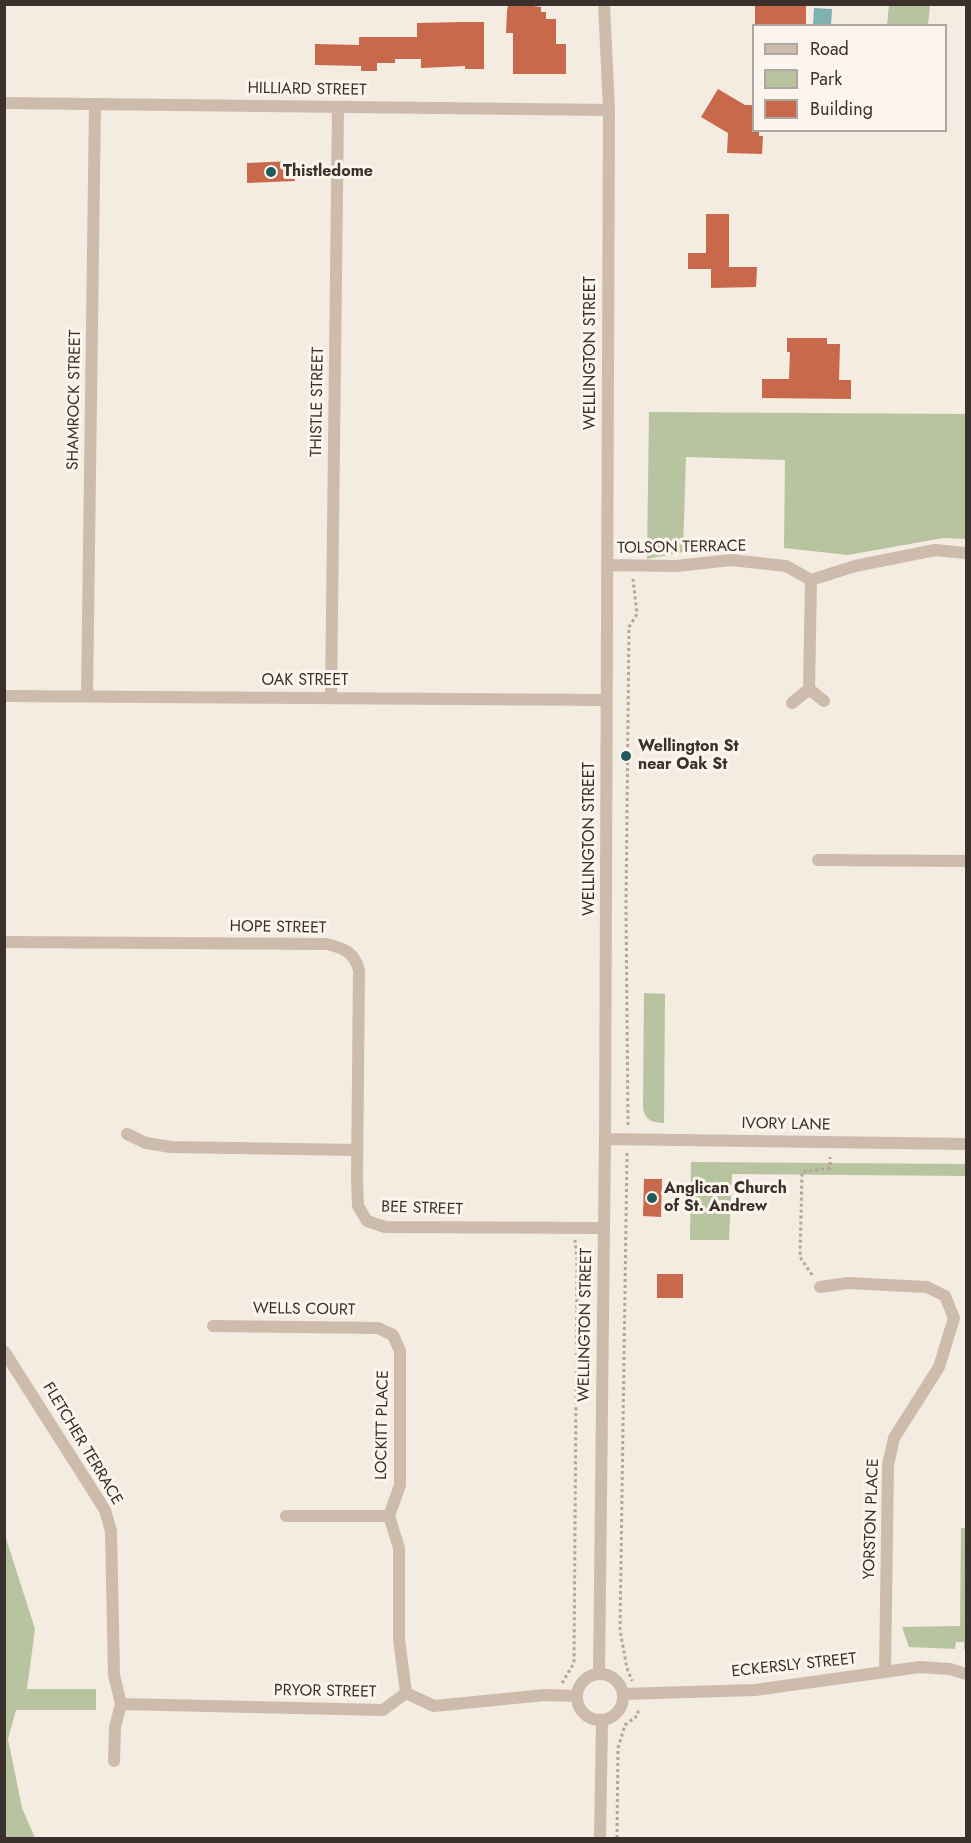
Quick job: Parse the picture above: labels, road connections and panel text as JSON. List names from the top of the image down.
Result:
{
  "streets": {
    "street": [
      "HILLIARD STREET",
      "WELLINGTON STREET",
      "SHAMROCK STREET",
      "THISTLE STREET",
      "TOLSON TERRACE",
      "OAK STREET",
      "HOPE STREET",
      "IVORY LANE",
      "BEE STREET",
      "WELLS COURT",
      "LOCKITT PLACE",
      "FLETCHER TERRACE",
      "YORSTON PLACE",
      "ECKERSLY STREET",
      "PRYOR STREET"
    ]
  },
  "crossings": [
    ["HILLIARD STREET", "WELLINGTON STREET"],
    ["HILLIARD STREET", "SHAMROCK STREET"],
    ["HILLIARD STREET", "THISTLE STREET"],
    ["WELLINGTON STREET", "TOLSON TERRACE"],
    ["WELLINGTON STREET", "OAK STREET"],
    ["WELLINGTON STREET", "IVORY LANE"],
    ["WELLINGTON STREET", "BEE STREET"],
    ["WELLINGTON STREET", "ECKERSLY STREET"],
    ["SHAMROCK STREET", "OAK STREET"],
    ["THISTLE STREET", "OAK STREET"],
    ["HOPE STREET", "BEE STREET"],
    ["WELLS COURT", "LOCKITT PLACE"],
    ["FLETCHER TERRACE", "PRYOR STREET"],
    ["YORSTON PLACE", "ECKERSLY STREET"]
  ],
  "places": ["Thistledome", "Wellington St near Oak St", "Anglican Church of St. Andrew"],
  "legend": ["Road", "Park", "Building"]
}
